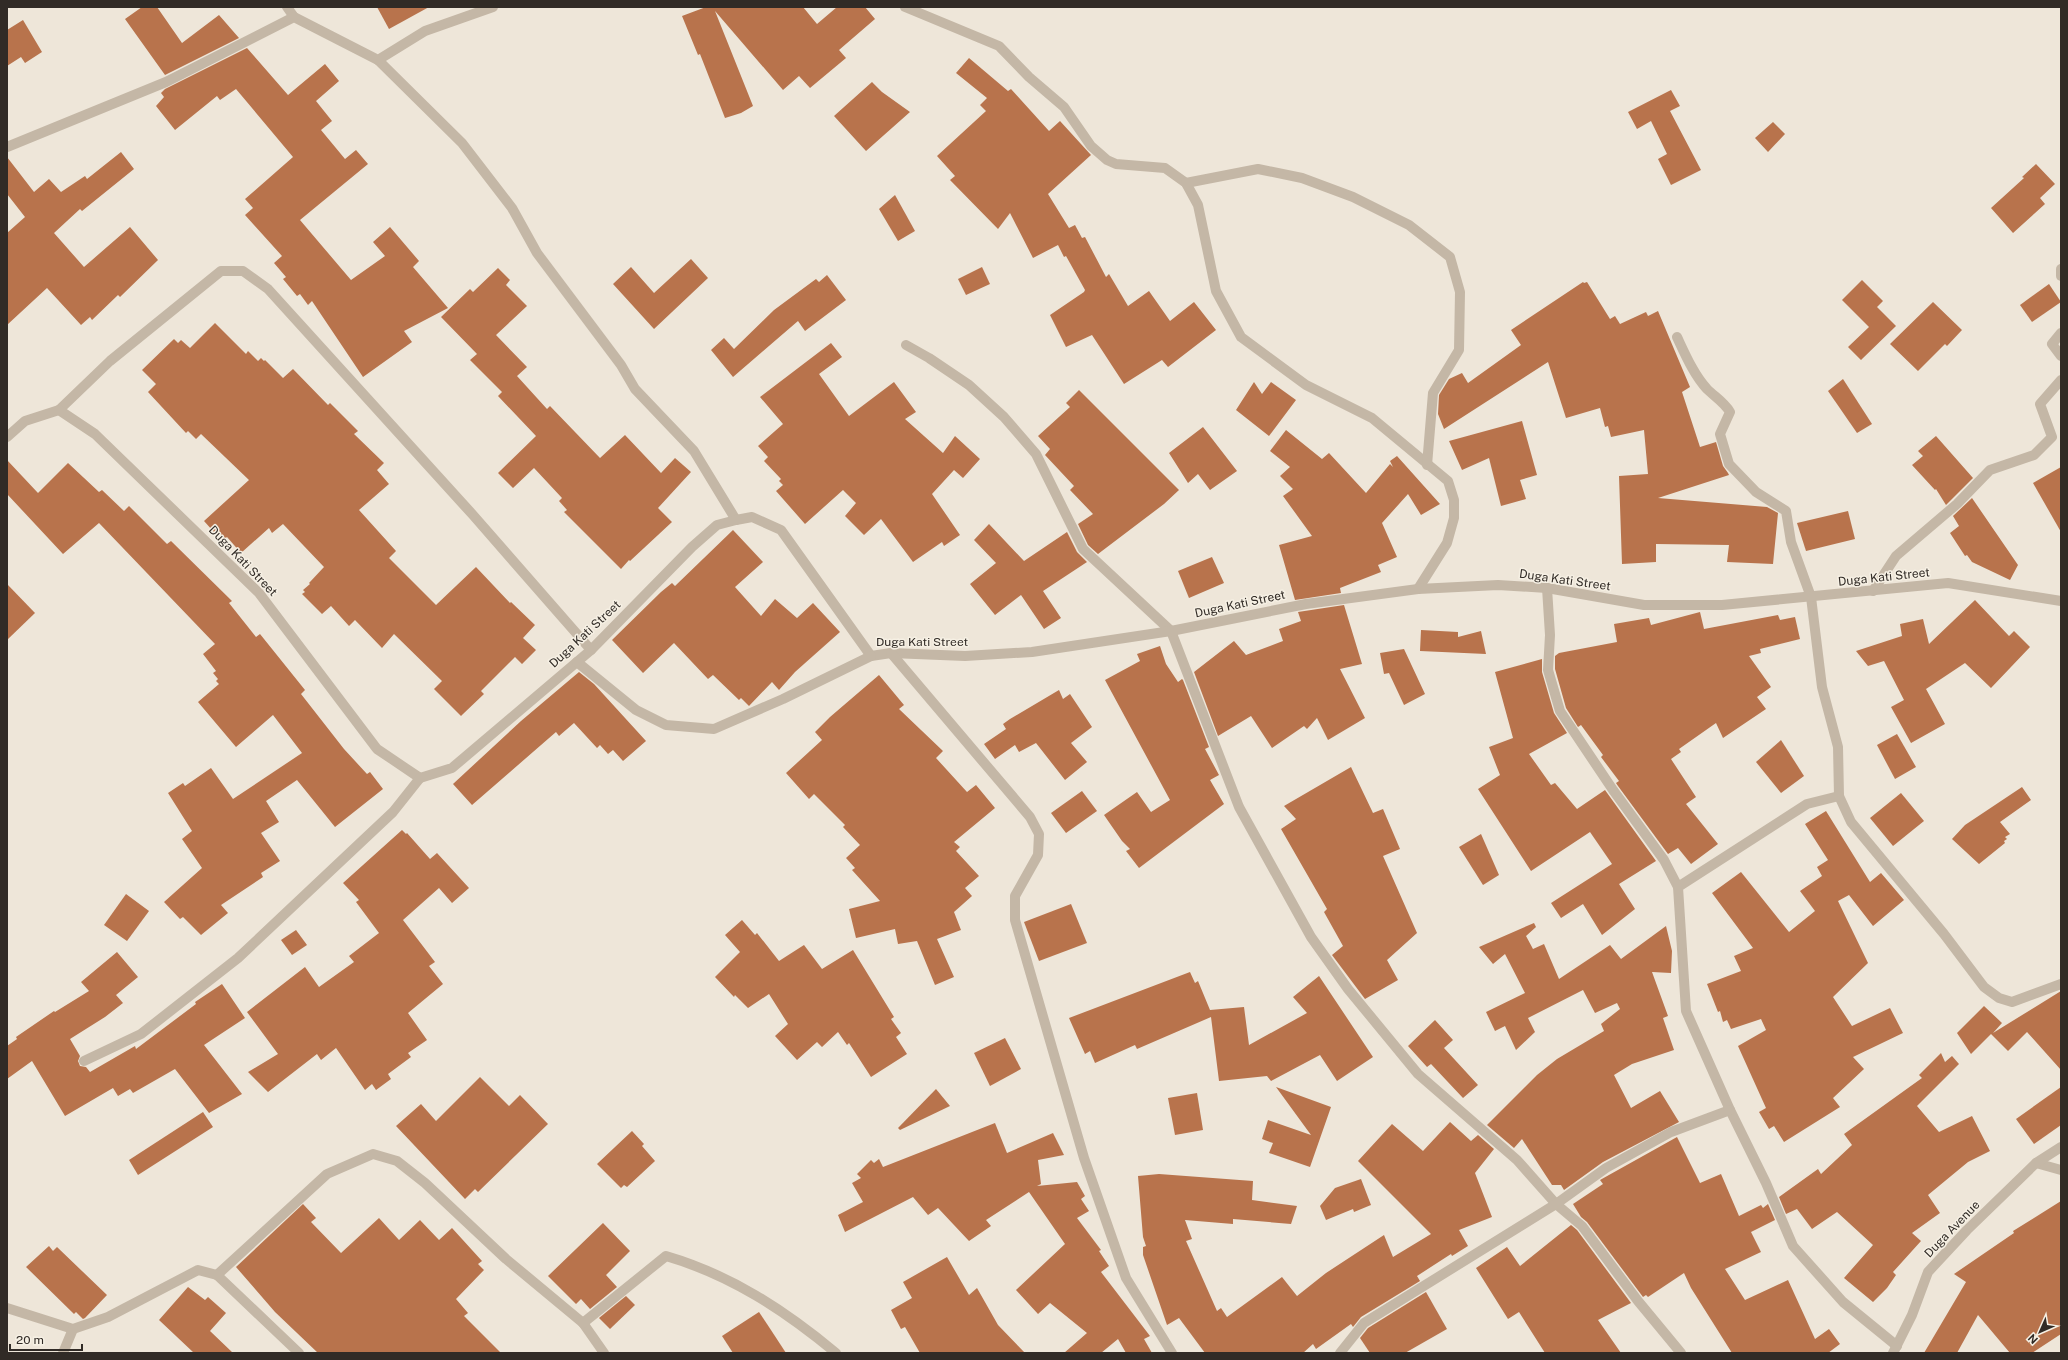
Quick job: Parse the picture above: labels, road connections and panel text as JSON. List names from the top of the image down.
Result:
{
  "streets": {
    "street": ["Duga Kati Street", "Duga Avenue"]
  },
  "scale_bar": "20 m",
  "north": "bottom left"
}
